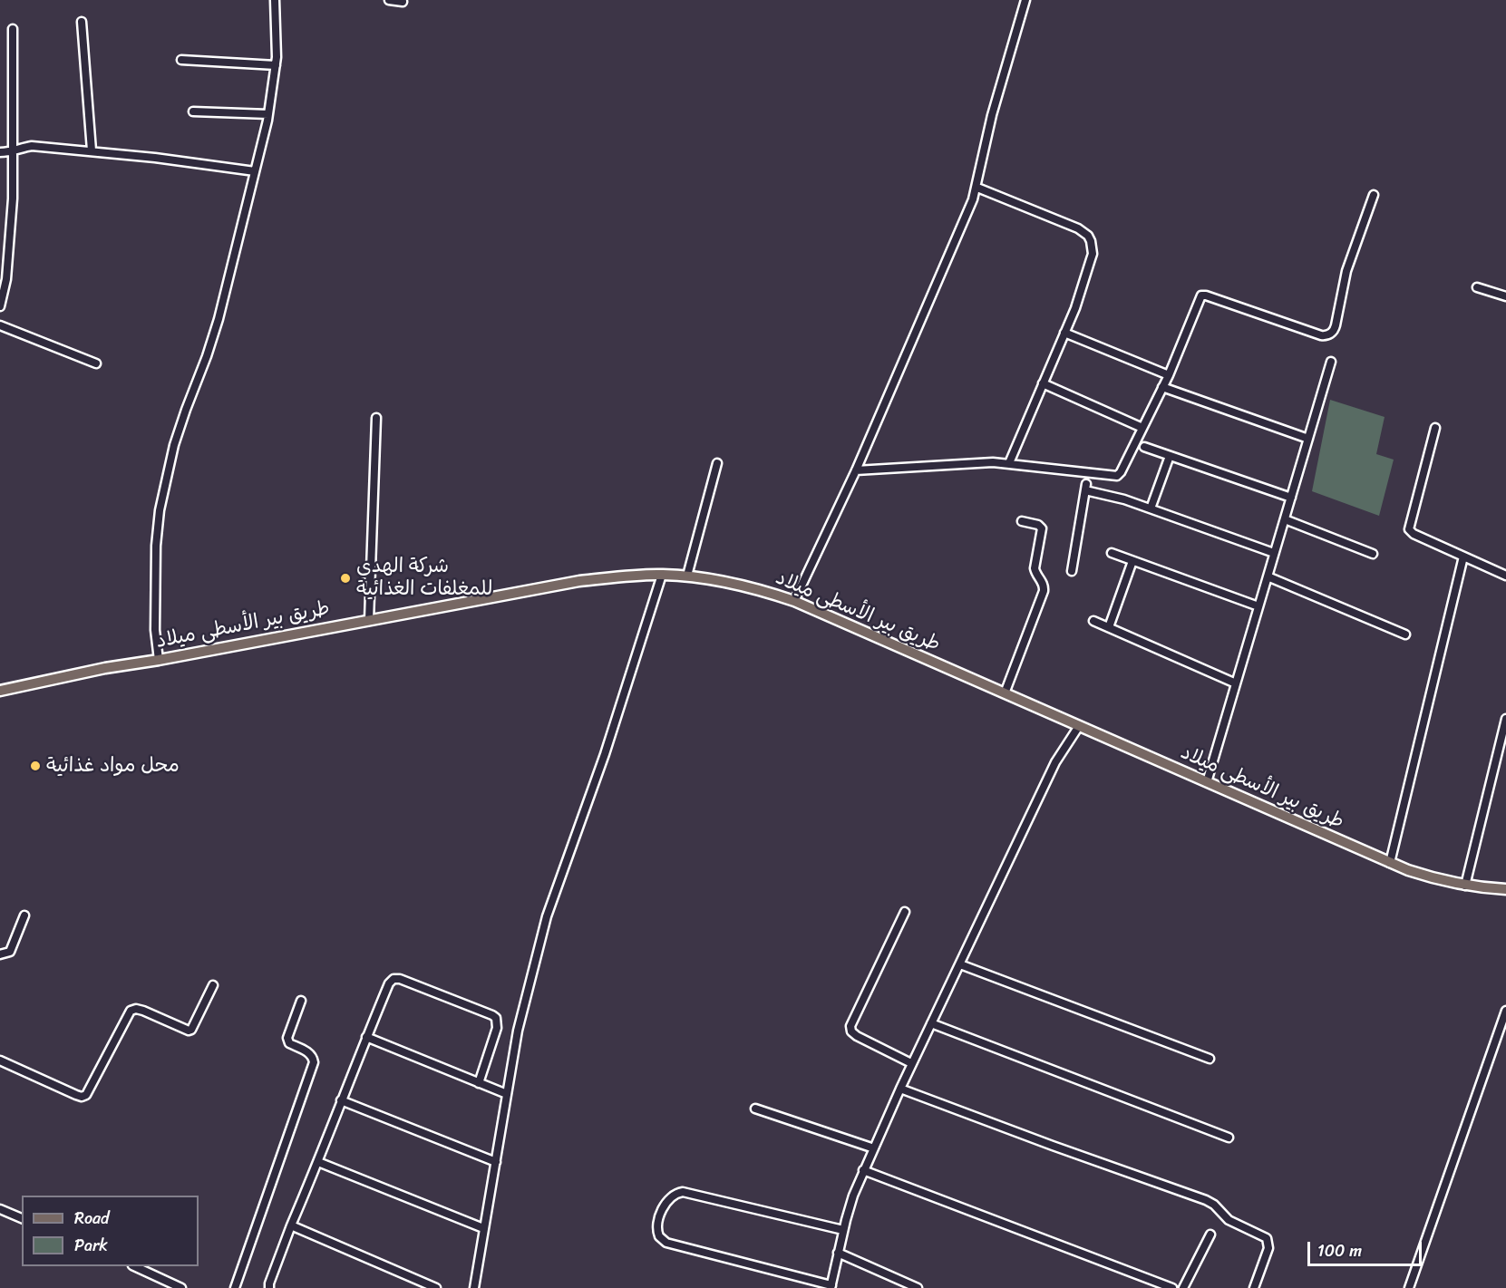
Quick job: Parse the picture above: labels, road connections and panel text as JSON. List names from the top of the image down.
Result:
{
  "streets": {
    "main road": ["طريق بير الأسطى ميلاد"]
  },
  "places": ["شركة الهدي للمغلفات الغذائية", "محل مواد غذائية"],
  "legend": ["Road", "Park"],
  "scale_bar": "100 m"
}
